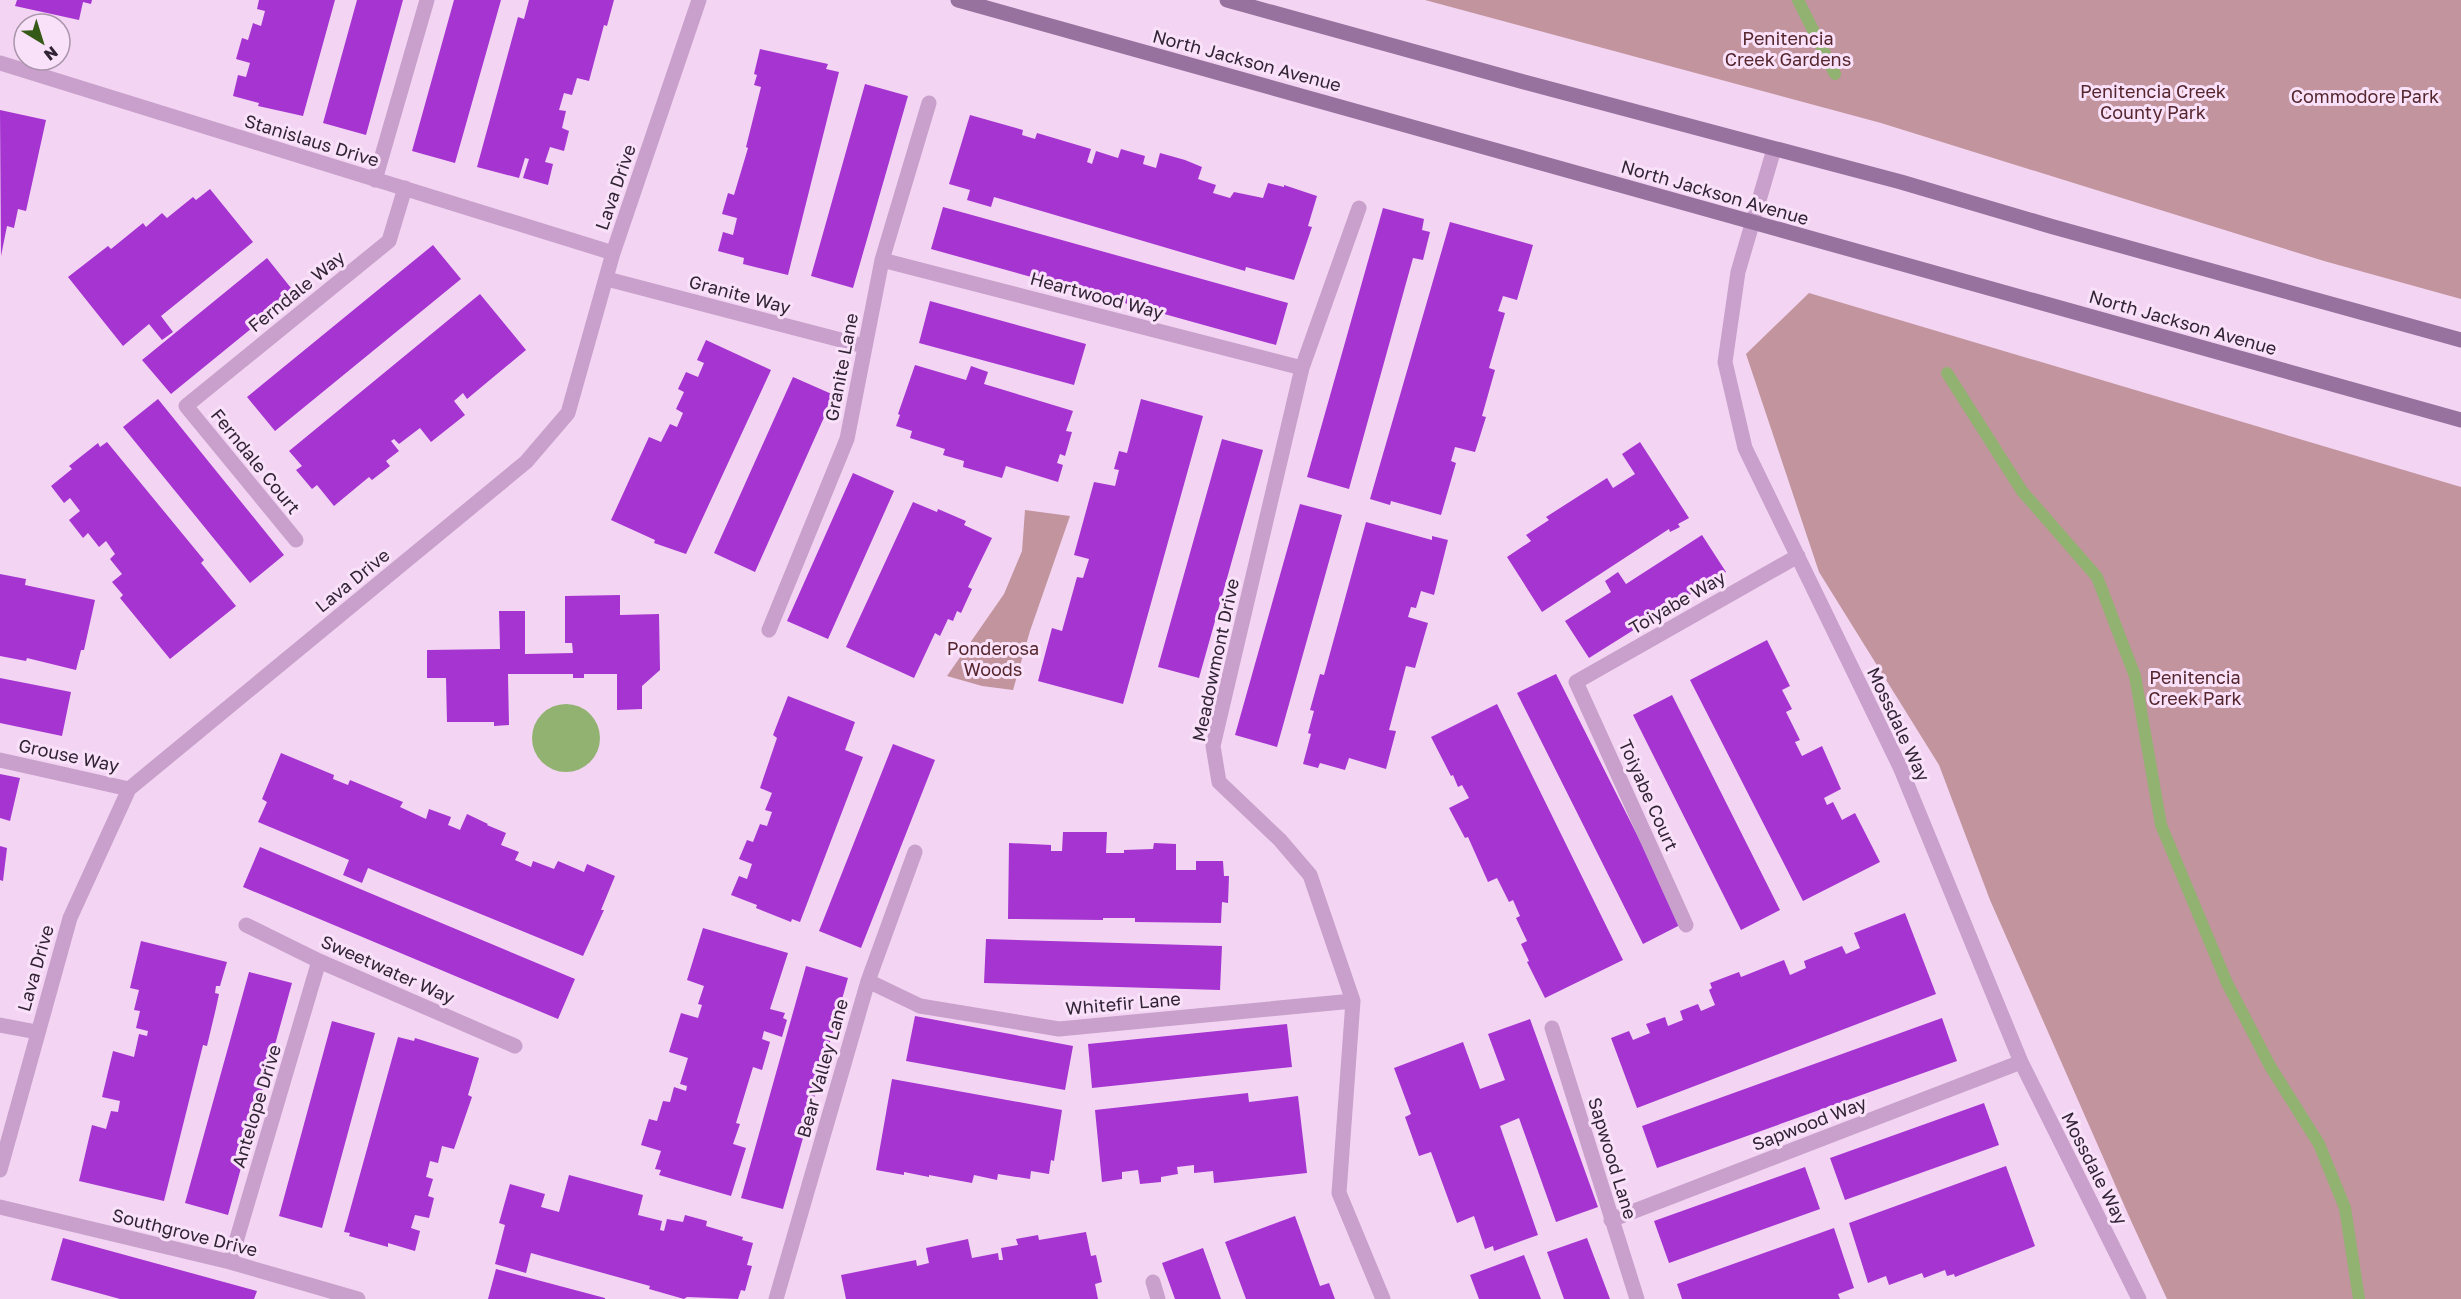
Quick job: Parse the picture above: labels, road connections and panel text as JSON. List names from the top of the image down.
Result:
{
  "streets": {
    "main road": ["North Jackson Avenue"],
    "street": [
      "Stanislaus Drive",
      "Lava Drive",
      "Ferndale Way",
      "Granite Way",
      "Heartwood Way",
      "Granite Lane",
      "Ferndale Court",
      "Toiyabe Way",
      "Meadowmont Drive",
      "Mossdale Way",
      "Grouse Way",
      "Toiyabe Court",
      "Sweetwater Way",
      "Whitefir Lane",
      "Bear Valley Lane",
      "Antelope Drive",
      "Sapwood Way",
      "Sapwood Lane",
      "Southgrove Drive"
    ]
  },
  "crossings": [
    ["North Jackson Avenue", "Mossdale Way"],
    ["Stanislaus Drive", "Lava Drive"],
    ["Stanislaus Drive", "Ferndale Way"],
    ["Lava Drive", "Granite Way"],
    ["Lava Drive", "Grouse Way"],
    ["Ferndale Way", "Ferndale Court"],
    ["Granite Way", "Granite Lane"],
    ["Heartwood Way", "Granite Lane"],
    ["Heartwood Way", "Meadowmont Drive"],
    ["Toiyabe Way", "Mossdale Way"],
    ["Toiyabe Way", "Toiyabe Court"],
    ["Meadowmont Drive", "Whitefir Lane"],
    ["Mossdale Way", "Sapwood Way"],
    ["Sweetwater Way", "Antelope Drive"],
    ["Whitefir Lane", "Bear Valley Lane"],
    ["Antelope Drive", "Southgrove Drive"],
    ["Sapwood Way", "Sapwood Lane"]
  ],
  "parks": [
    "Penitencia Creek Gardens",
    "Penitencia Creek County Park",
    "Commodore Park",
    "Ponderosa Woods",
    "Penitencia Creek Park"
  ],
  "north": "bottom right"
}
